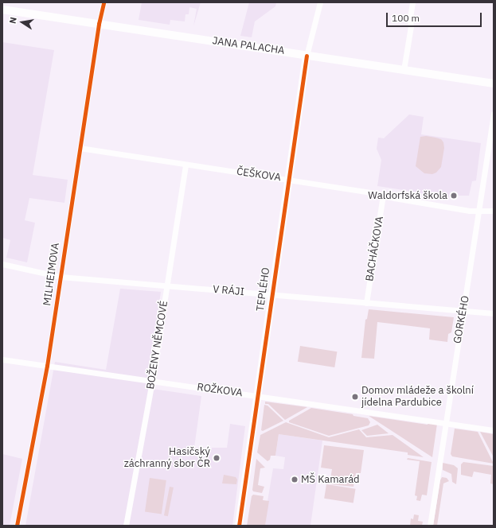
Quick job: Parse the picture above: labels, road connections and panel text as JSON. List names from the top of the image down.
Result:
{
  "streets": {
    "main road": ["JANA PALACHA", "TEPLÉHO"],
    "street": [
      "ČEŠKOVA",
      "BACHÁČKOVA",
      "MILHEIMOVA",
      "V RÁJI",
      "GORKÉHO",
      "BOŽENY NĚMCOVÉ",
      "ROŽKOVA"
    ]
  },
  "crossings": [
    ["JANA PALACHA", "MILHEIMOVA"],
    ["JANA PALACHA", "TEPLÉHO"],
    ["ČEŠKOVA", "BACHÁČKOVA"],
    ["ČEŠKOVA", "MILHEIMOVA"],
    ["ČEŠKOVA", "TEPLÉHO"],
    ["ČEŠKOVA", "GORKÉHO"],
    ["ČEŠKOVA", "BOŽENY NĚMCOVÉ"],
    ["BACHÁČKOVA", "V RÁJI"],
    ["MILHEIMOVA", "V RÁJI"],
    ["MILHEIMOVA", "ROŽKOVA"],
    ["TEPLÉHO", "V RÁJI"],
    ["TEPLÉHO", "ROŽKOVA"],
    ["V RÁJI", "GORKÉHO"],
    ["V RÁJI", "BOŽENY NĚMCOVÉ"],
    ["GORKÉHO", "ROŽKOVA"],
    ["BOŽENY NĚMCOVÉ", "ROŽKOVA"]
  ],
  "places": [
    "Waldorfská škola",
    "Domov mládeže a školní jídelna Pardubice",
    "Hasičský záchranný sbor ČR",
    "MŠ Kamarád"
  ],
  "scale_bar": "100 m",
  "north": "left"
}
